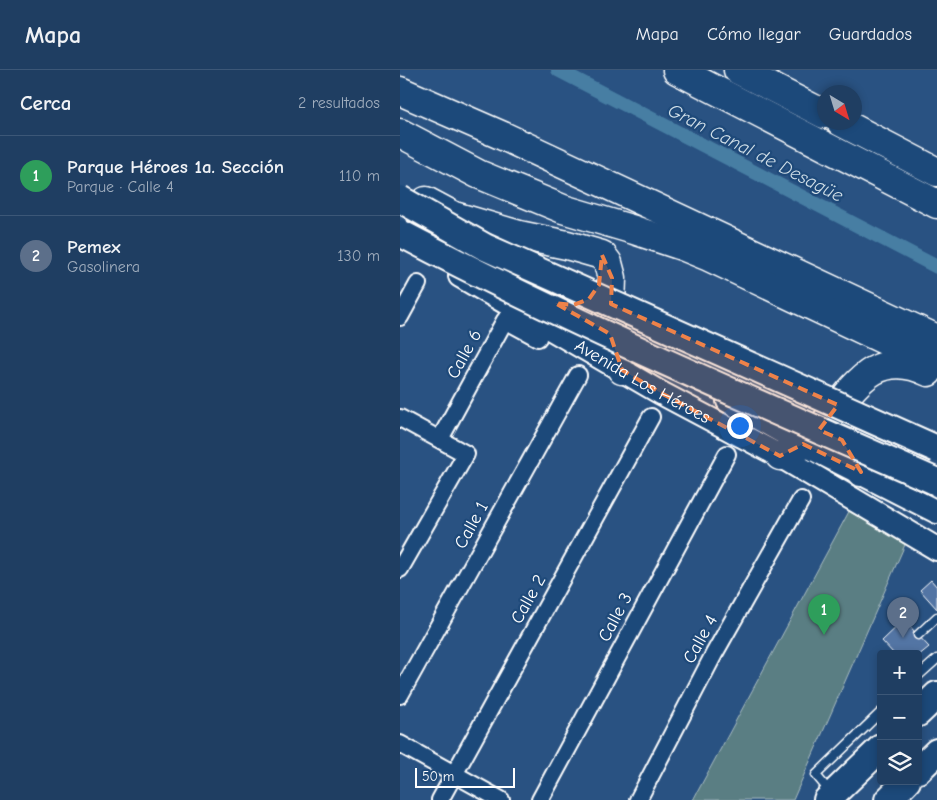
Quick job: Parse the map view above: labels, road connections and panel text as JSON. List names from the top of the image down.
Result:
{
  "streets": {
    "main road": ["Avenida Los Héroes"],
    "street": [
      "Calle 6",
      "Calle 1",
      "Calle 2",
      "Calle 3",
      "Calle 4"
    ]
  },
  "water": ["Gran Canal de Desagüe"],
  "scale_bar": "50 m",
  "north": "bottom right",
  "page": {
    "header": "Mapa",
    "nav": ["Mapa", "Cómo llegar", "Guardados"],
    "heading": ["Cerca", "2 resultados"],
    "list": [
      {
        "mark": "1",
        "name": "Parque Héroes 1a. Sección",
        "note": "Parque · Calle 4",
        "value": "110 m"
      },
      {
        "mark": "2",
        "name": "Pemex",
        "note": "Gasolinera",
        "value": "130 m"
      }
    ],
    "pins": ["1", "2"],
    "map_buttons": ["+", "−"],
    "scale": "50 m"
  }
}
